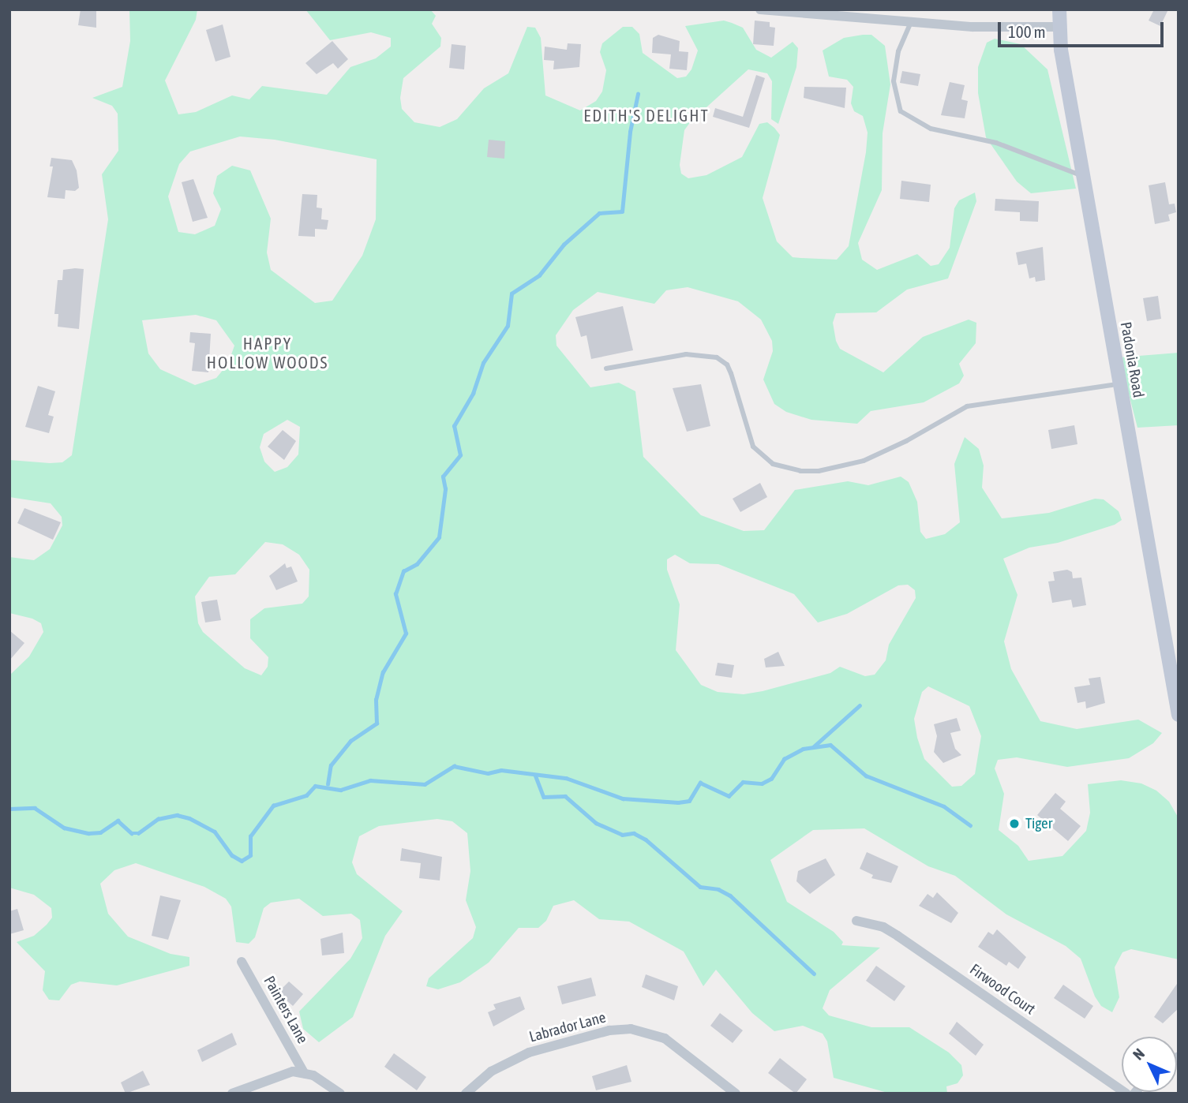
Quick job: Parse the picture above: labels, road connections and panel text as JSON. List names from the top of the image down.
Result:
{
  "streets": {
    "main road": ["Padonia Road"],
    "street": ["Firwood Court", "Painters Lane", "Labrador Lane"]
  },
  "districts": ["EDITH'S DELIGHT", "HAPPY HOLLOW WOODS"],
  "places": ["Tiger"],
  "scale_bar": "100 m",
  "north": "top left"
}
